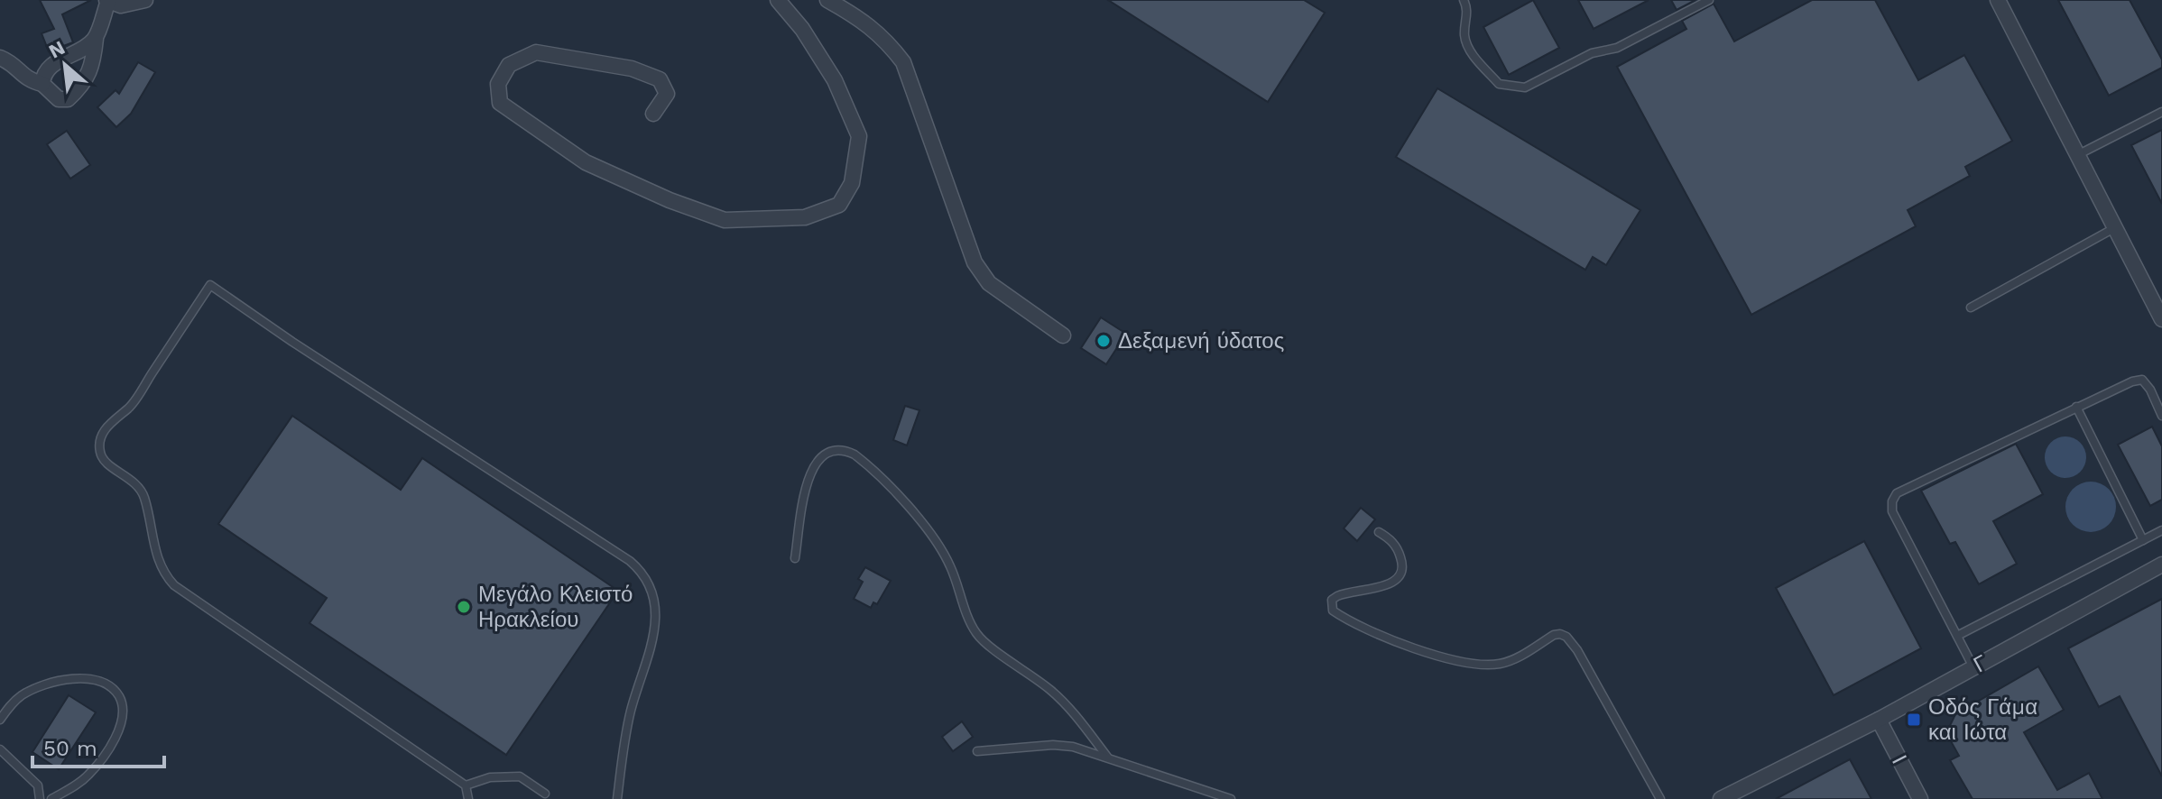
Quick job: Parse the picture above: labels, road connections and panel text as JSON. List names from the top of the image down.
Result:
{
  "streets": {
    "street": ["Γ", "Ι"]
  },
  "crossings": [
    ["Γ", "Ι"]
  ],
  "places": {
    "other": ["Δεξαμενή ύδατος", "Μεγάλο Κλειστό Ηρακλείου"],
    "transit": ["Οδός Γάμα και Ιώτα"]
  },
  "scale_bar": "50 m",
  "north": "top left"
}
